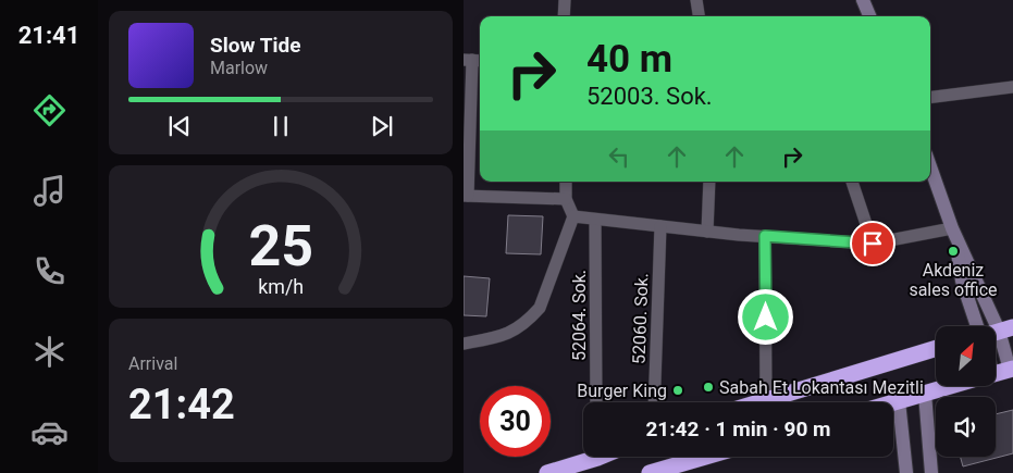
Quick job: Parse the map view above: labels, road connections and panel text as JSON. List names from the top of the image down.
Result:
{
  "streets": {
    "street": ["52064. Sok.", "52060. Sok."]
  },
  "places": ["Akdeniz sales office", "Sabah Et Lokantası Mezitli", "Burger King"],
  "north": "top right",
  "page": {
    "tabs": "21:41",
    "turn": ["40 m", "52003. Sok."],
    "song": ["Slow Tide", "Marlow"],
    "tile": ["Arrival", "21:42"],
    "limit": "30",
    "trip": "21:42 · 1 min · 90 m",
    "gauge": ["25", "km/h"]
  }
}
